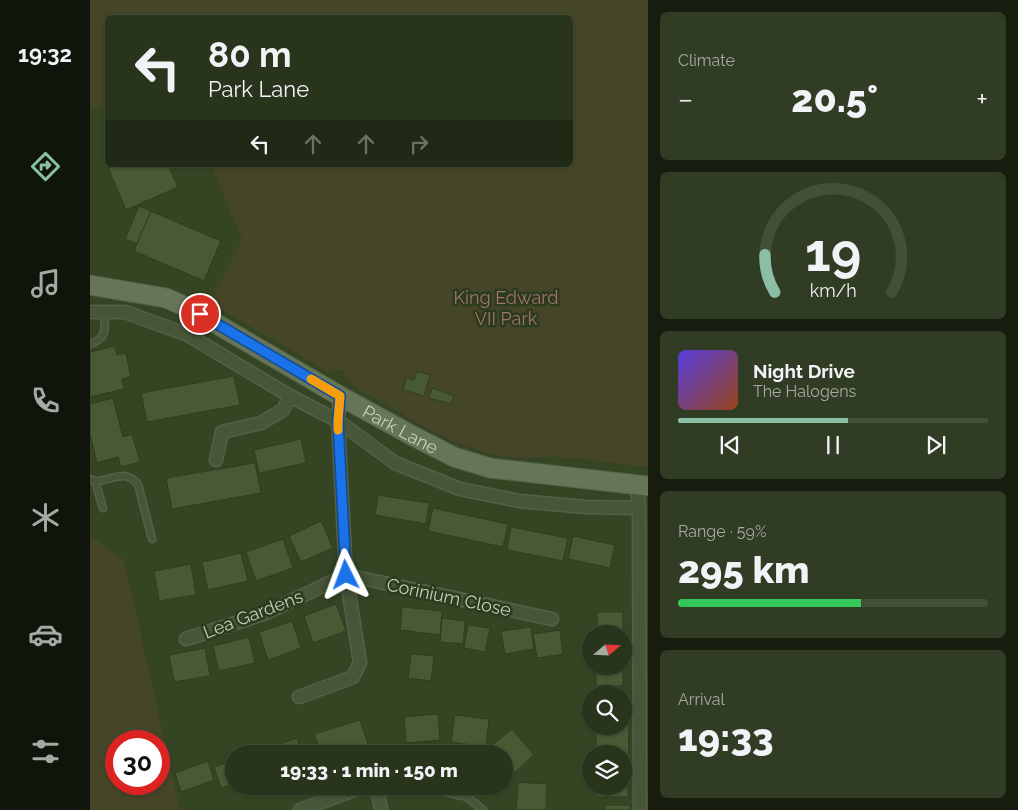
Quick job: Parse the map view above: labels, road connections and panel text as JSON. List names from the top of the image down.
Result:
{
  "streets": {
    "main road": ["Park Lane"],
    "street": ["Corinium Close", "Lea Gardens"]
  },
  "crossings": [
    ["Corinium Close", "Lea Gardens"]
  ],
  "parks": ["King Edward VII Park"],
  "north": "right",
  "page": {
    "tabs": "19:32",
    "tile": [
      "Climate",
      ["Range · 59%", "295 km"],
      ["Arrival", "19:33"]
    ],
    "turn": ["80 m", "Park Lane"],
    "heat": ["−", "20.5°", "+"],
    "song": ["Night Drive", "The Halogens"],
    "limit": "30",
    "trip": "19:33 · 1 min · 150 m",
    "gauge": ["19", "km/h"]
  }
}
